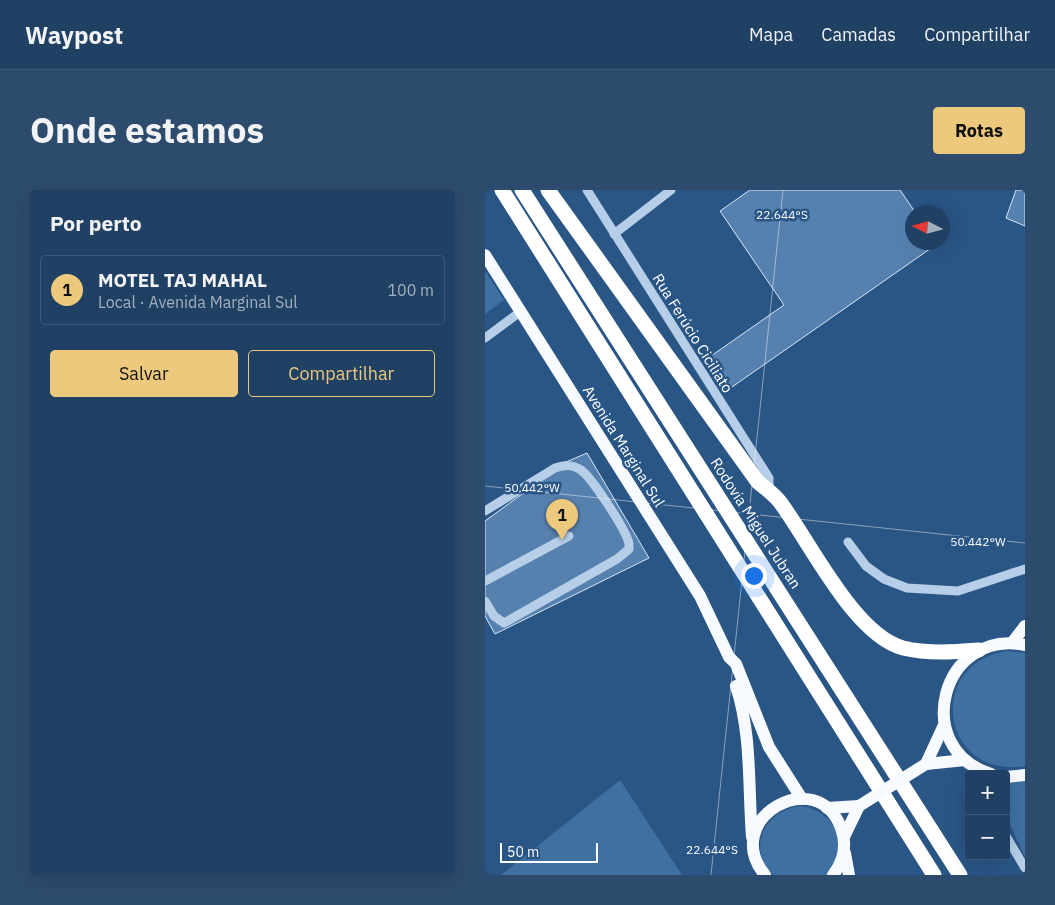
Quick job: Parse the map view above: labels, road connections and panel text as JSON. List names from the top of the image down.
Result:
{
  "streets": {
    "highway": ["Rodovia Miguel Jubran"],
    "main road": ["Avenida Marginal Sul"],
    "street": ["Rua Ferúcio Ciciliato"]
  },
  "scale_bar": "50 m",
  "north": "left",
  "page": {
    "header": "Waypost",
    "nav": ["Mapa", "Camadas", "Compartilhar"],
    "title": "Onde estamos",
    "buttons": [
      "Rotas",
      ["Salvar", "Compartilhar"]
    ],
    "heading": "Por perto",
    "list": [
      {
        "mark": "1",
        "name": "MOTEL TAJ MAHAL",
        "note": "Local · Avenida Marginal Sul",
        "value": "100 m"
      }
    ],
    "pins": "1",
    "map_buttons": ["+", "−"],
    "scale": "50 m"
  },
  "coordinates": ["22.644°S", "50.442°W"]
}
